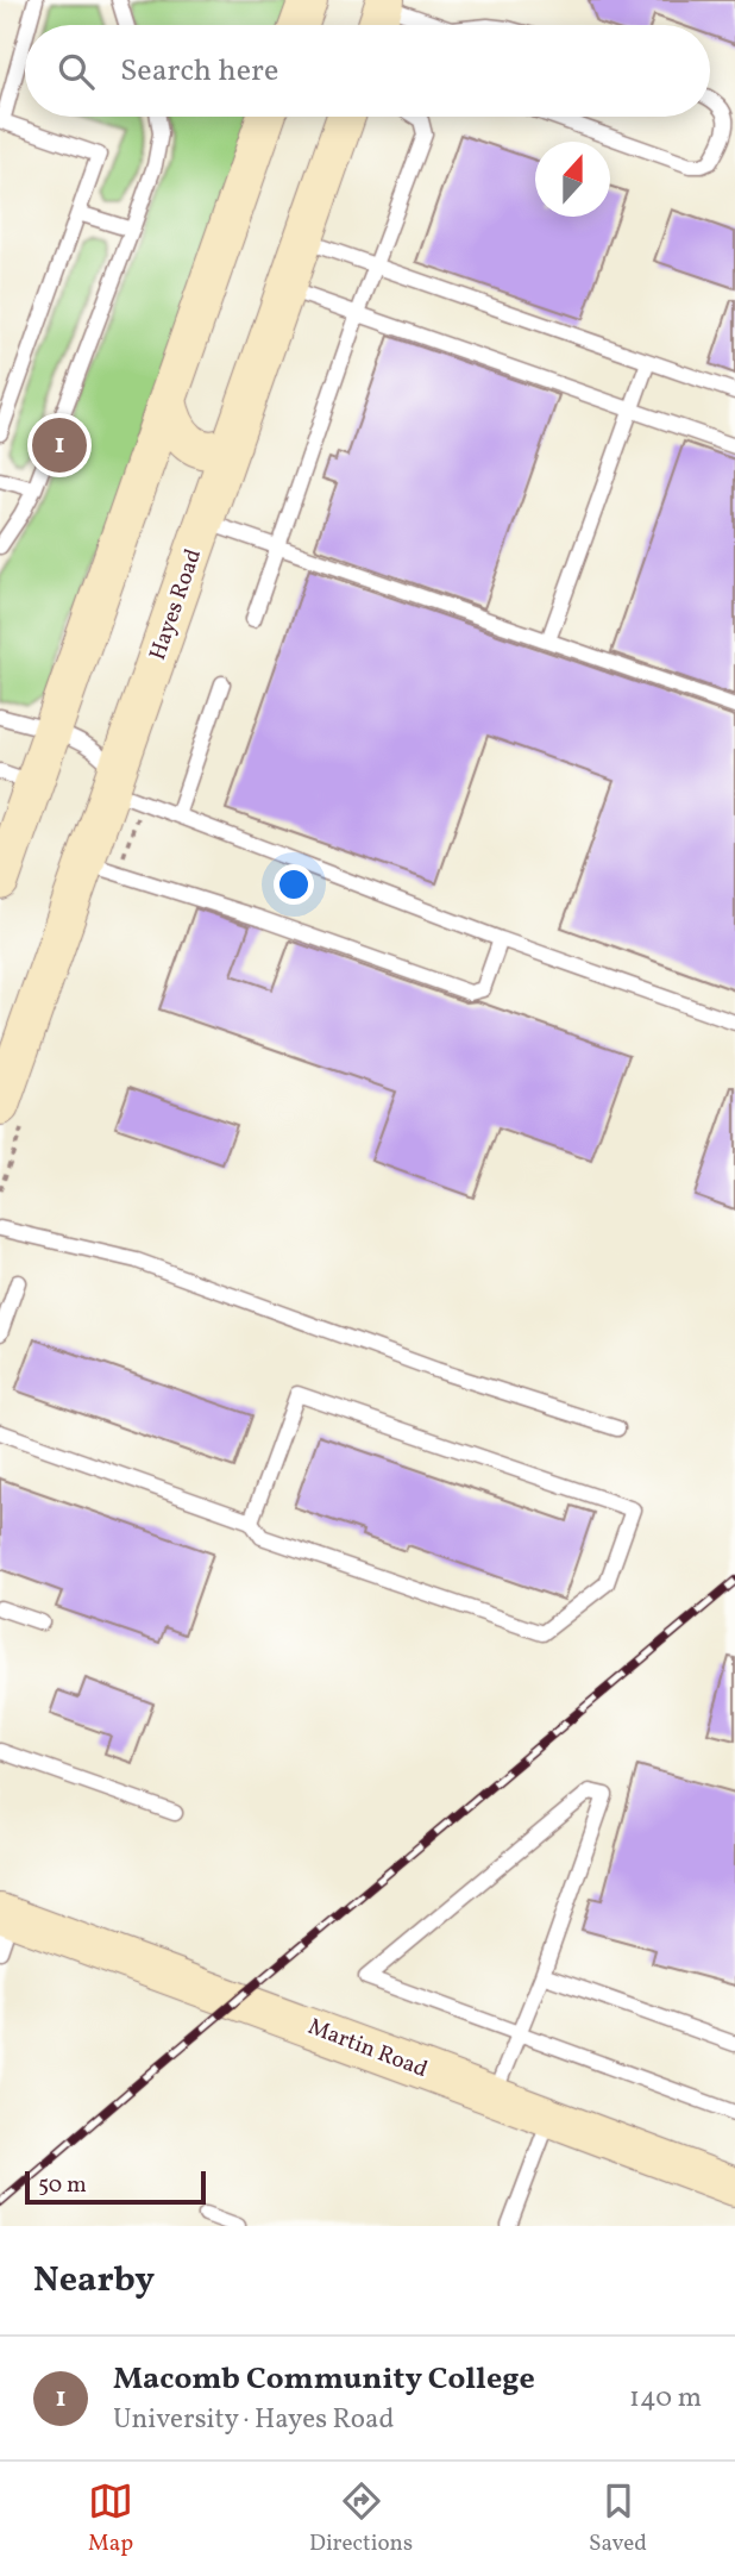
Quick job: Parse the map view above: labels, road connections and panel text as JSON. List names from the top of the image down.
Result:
{
  "streets": {
    "street": ["Hayes Road", "Martin Road"]
  },
  "scale_bar": "50 m",
  "north": "top",
  "page": {
    "search": "Search here",
    "pins": "1",
    "scale": "50 m",
    "heading": "Nearby",
    "list": [
      {
        "mark": "1",
        "name": "Macomb Community College",
        "note": "University · Hayes Road",
        "value": "140 m"
      }
    ],
    "nav": ["Map", "Directions", "Saved"]
  }
}
